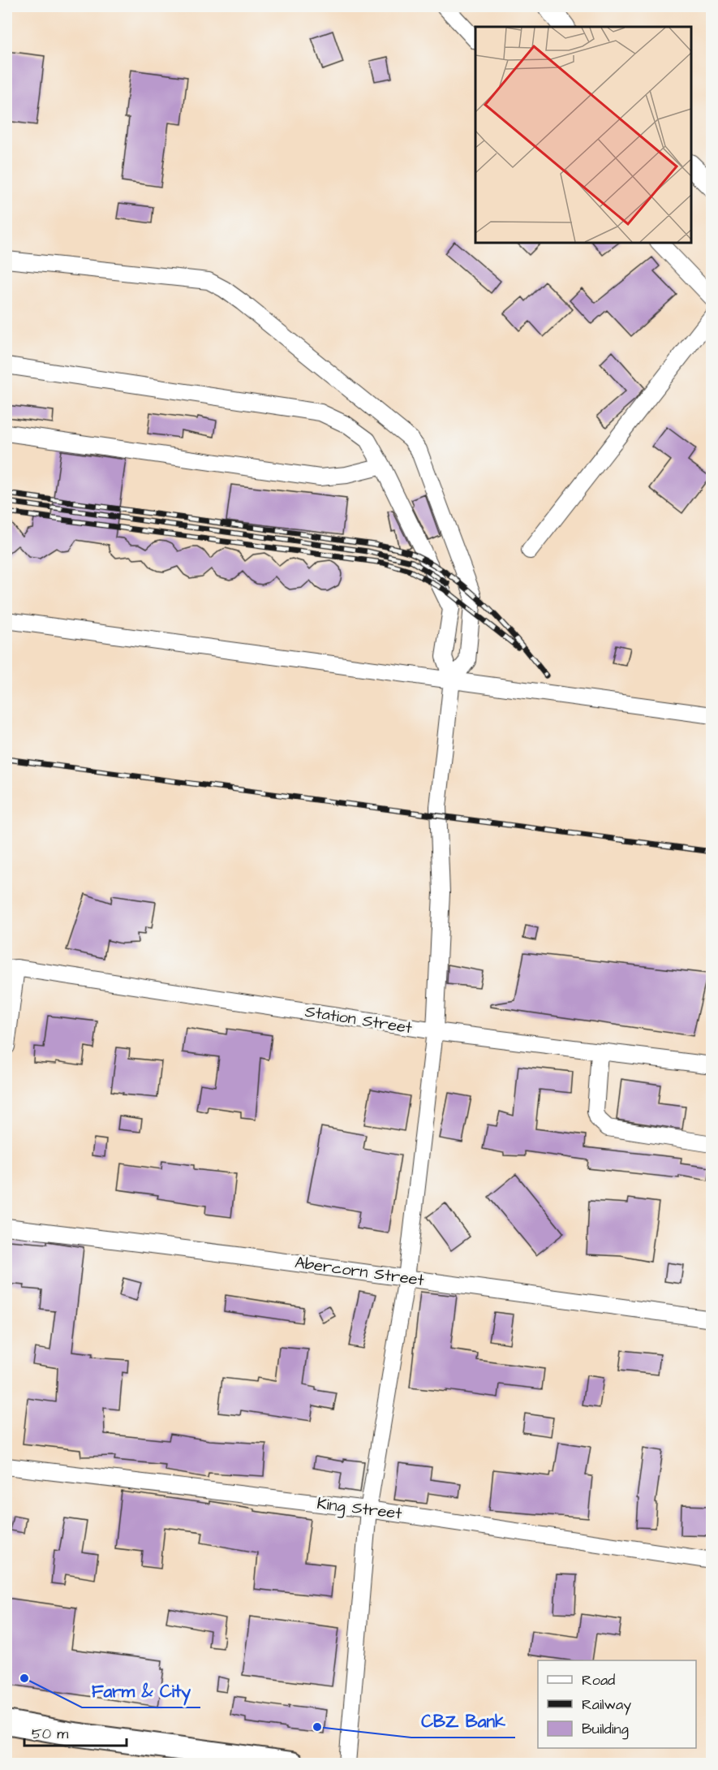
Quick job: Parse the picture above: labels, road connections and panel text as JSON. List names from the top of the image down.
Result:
{
  "streets": {
    "street": ["Station Street", "Abercorn Street", "King Street"]
  },
  "places": ["Farm & City", "CBZ Bank"],
  "legend": ["Road", "Railway", "Building"],
  "scale_bar": "50 m"
}
